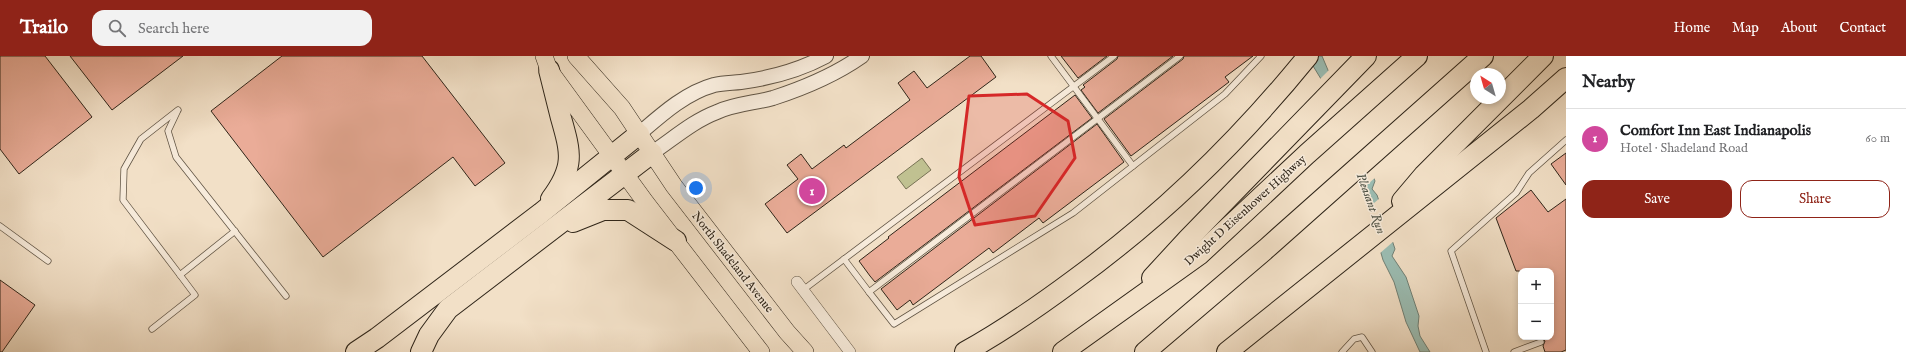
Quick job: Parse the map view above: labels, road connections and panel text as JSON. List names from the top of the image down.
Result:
{
  "streets": {
    "highway": ["Dwight D Eisenhower Highway"],
    "main road": ["North Shadeland Avenue"]
  },
  "water": ["Pleasant Run"],
  "north": "top left",
  "page": {
    "header": "Trailo",
    "search": "Search here",
    "nav": [
      "Home",
      "Map",
      "About",
      "Contact"
    ],
    "heading": "Nearby",
    "list": [
      {
        "mark": "1",
        "name": "Comfort Inn East Indianapolis",
        "note": "Hotel · Shadeland Road",
        "value": "60 m"
      }
    ],
    "buttons": ["Save", "Share"],
    "pins": "1",
    "map_buttons": ["+", "−"]
  }
}
